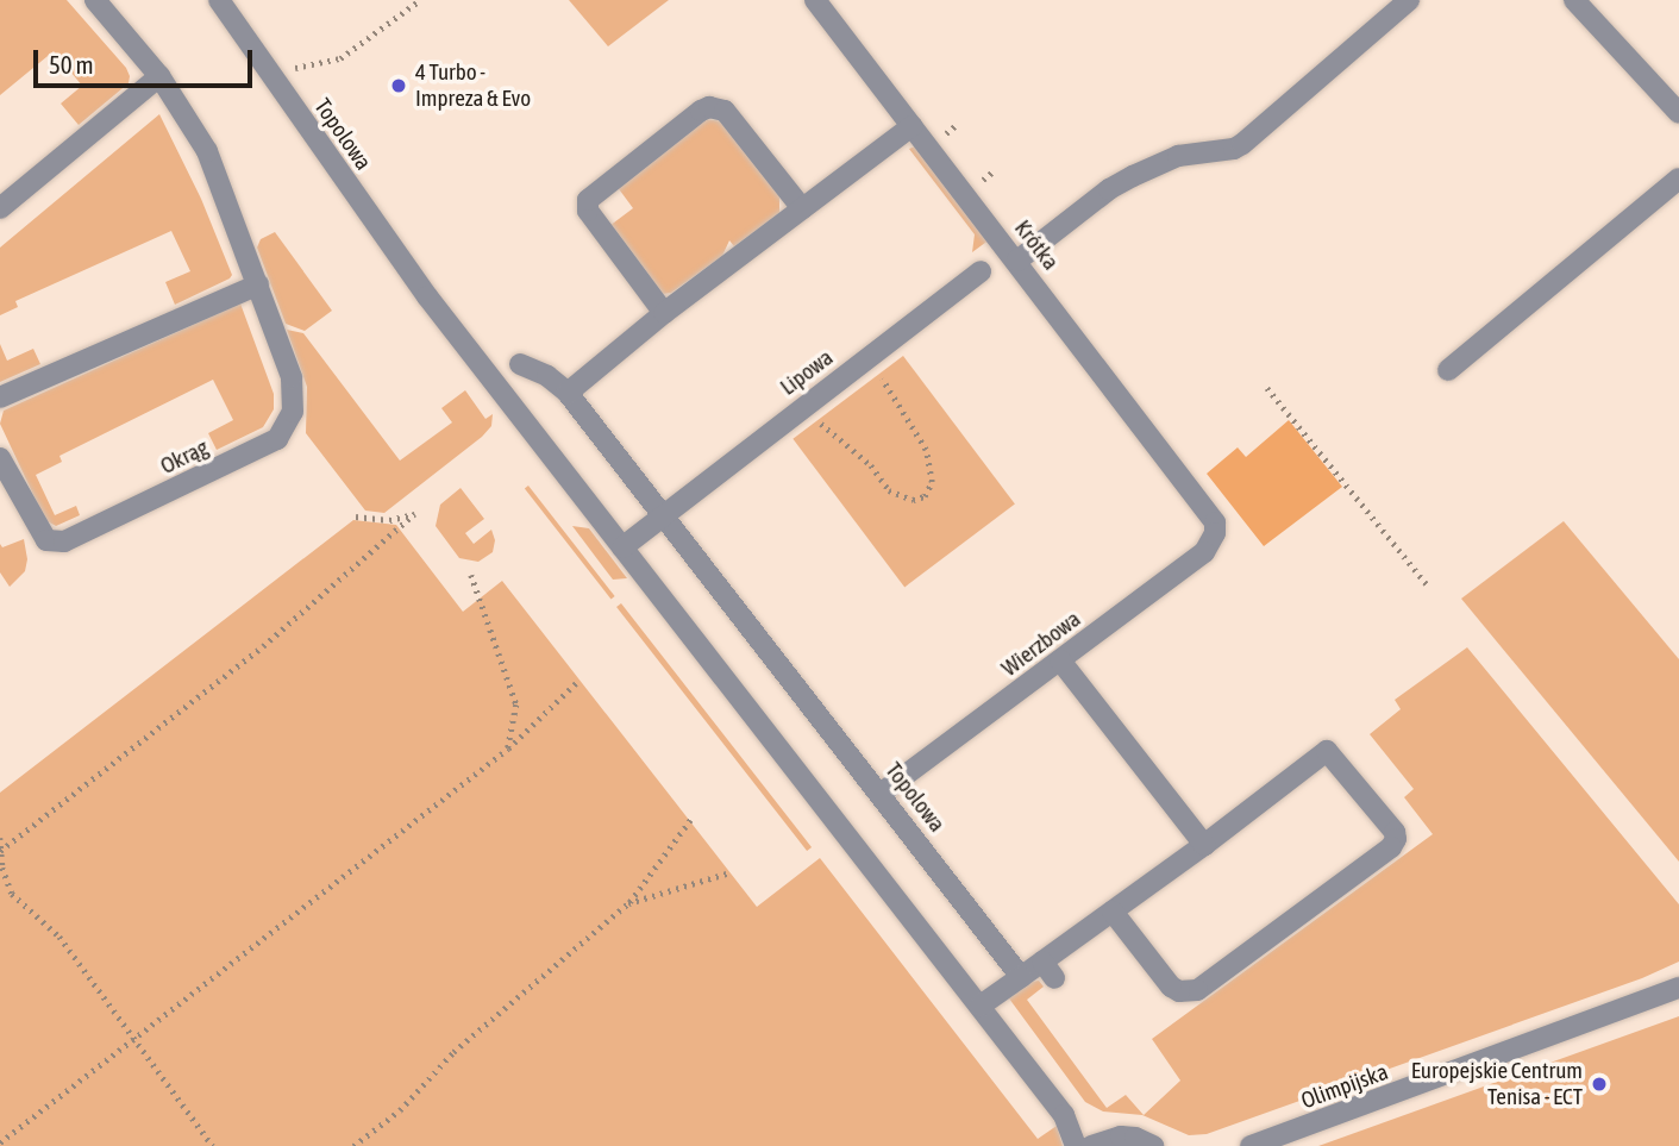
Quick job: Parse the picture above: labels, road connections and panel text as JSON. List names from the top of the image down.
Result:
{
  "streets": {
    "street": [
      "Topolowa",
      "Krótka",
      "Lipowa",
      "Okrąg",
      "Wierzbowa",
      "Olimpijska"
    ]
  },
  "crossings": [
    ["Topolowa", "Lipowa"],
    ["Topolowa", "Wierzbowa"],
    ["Krótka", "Wierzbowa"]
  ],
  "places": ["4 Turbo - Impreza & Evo", "Europejskie Centrum Tenisa - ECT"],
  "scale_bar": "50 m"
}
